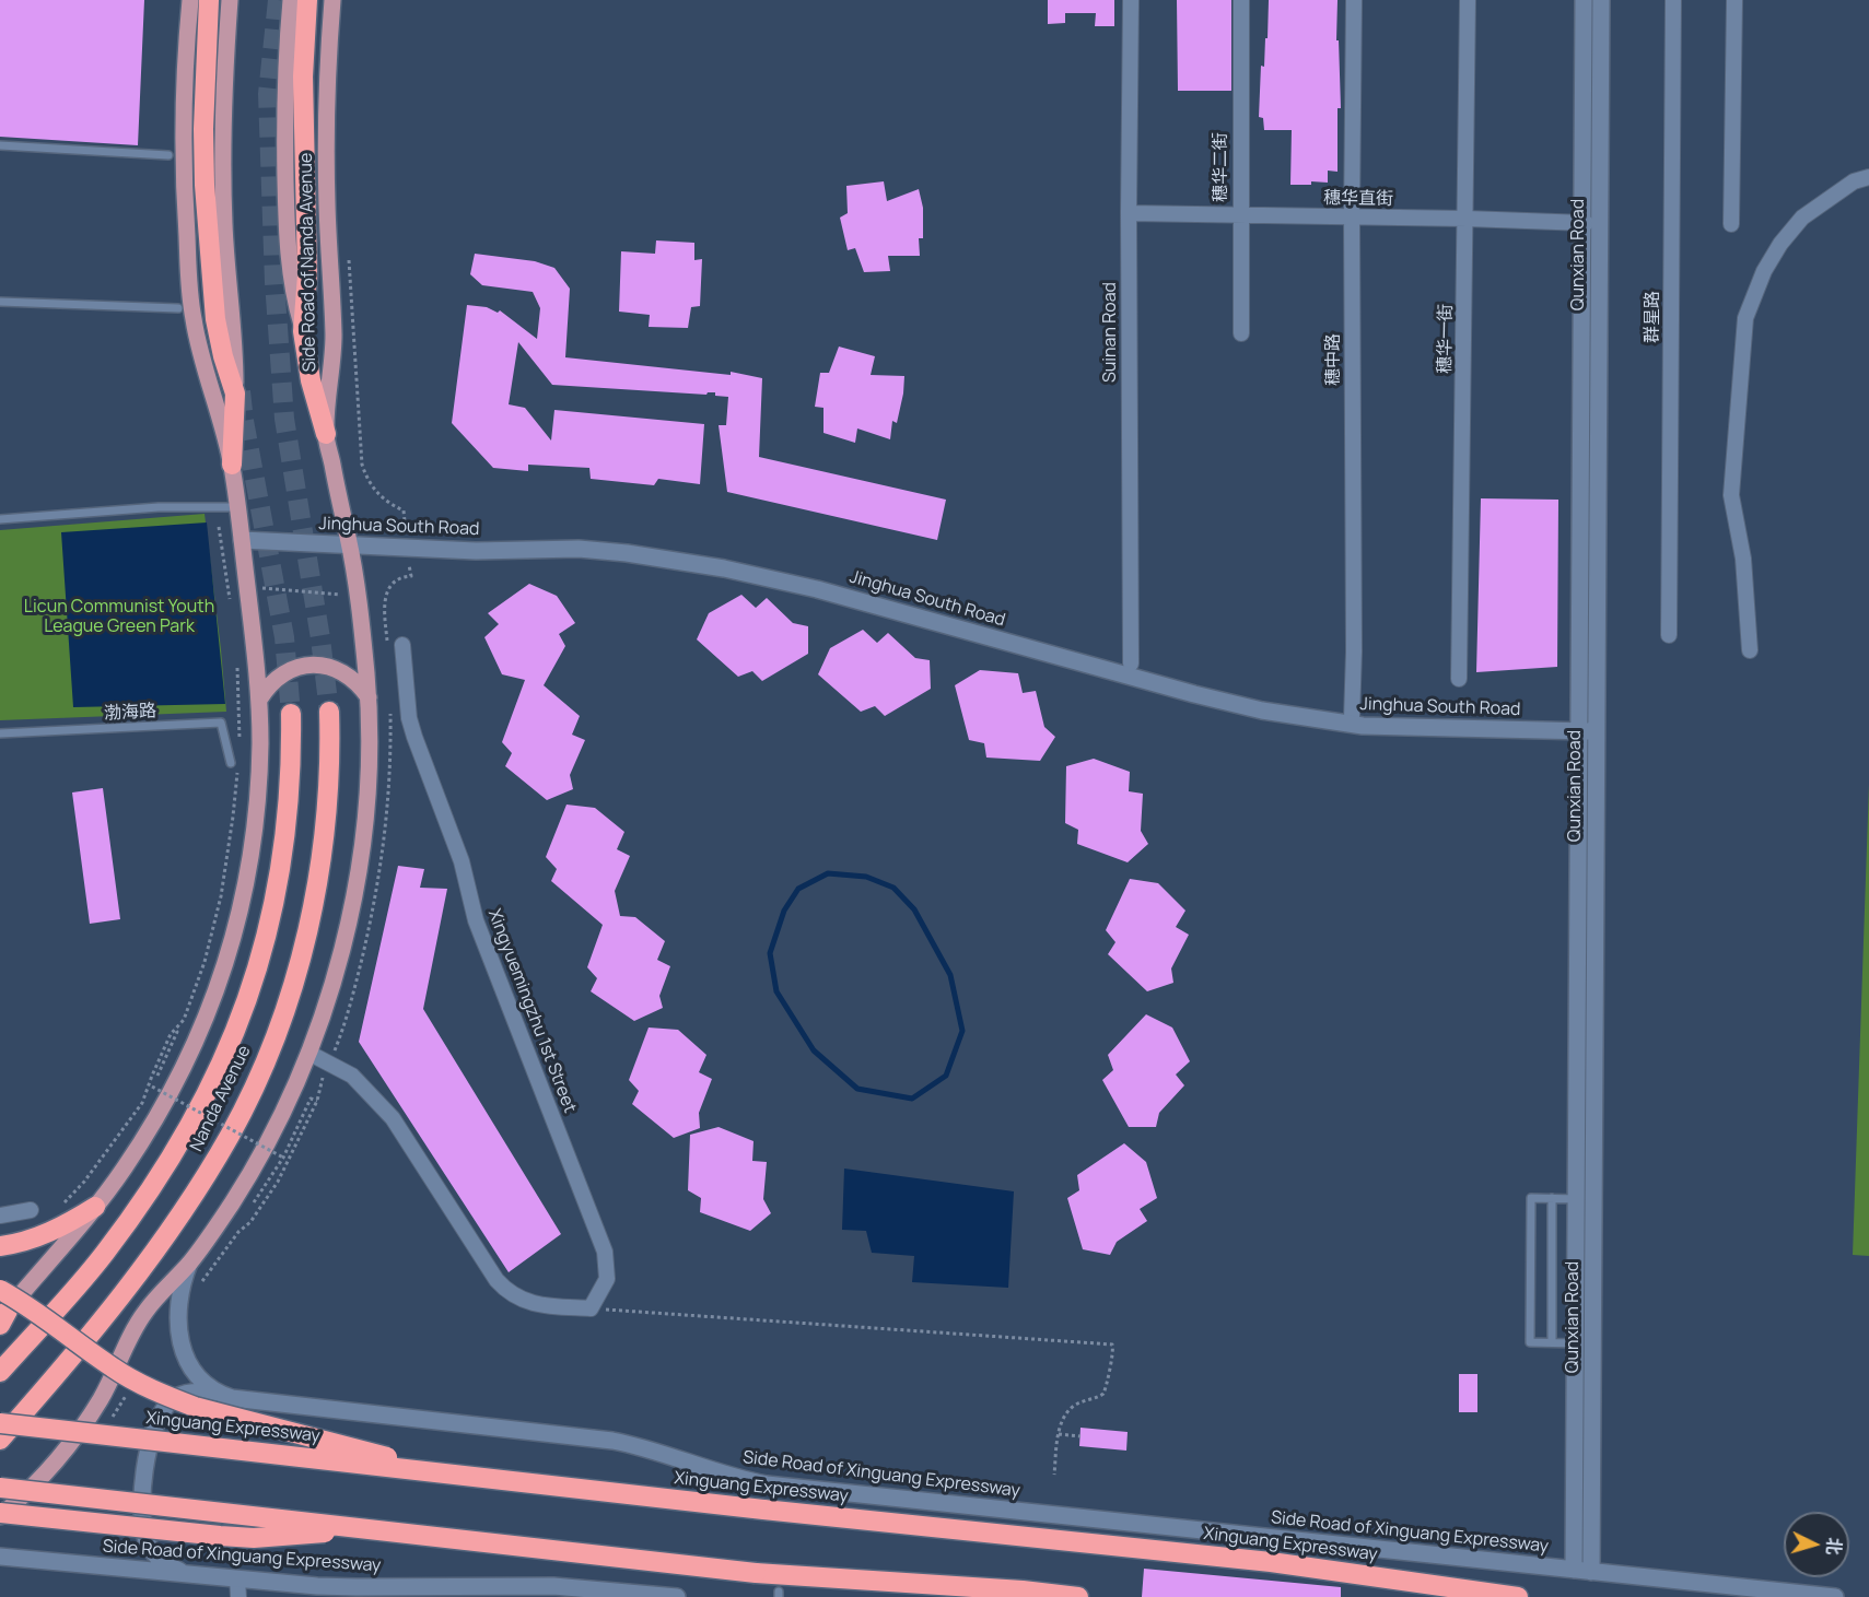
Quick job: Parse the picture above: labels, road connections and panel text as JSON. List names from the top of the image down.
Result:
{
  "streets": {
    "highway": ["Nanda Avenue", "Xinguang Expressway"],
    "main road": [
      "Qunxian Road",
      "Side Road of Nanda Avenue",
      "Jinghua South Road",
      "Side Road of Xinguang Expressway"
    ],
    "street": [
      "穗华二街",
      "穗华直街",
      "群星路",
      "Suinan Road",
      "穗华一街",
      "穗中路",
      "Xingyuemingzhu 1st Street"
    ],
    "lane": ["渤海路"]
  },
  "crossings": [
    ["穗华二街", "穗华直街"],
    ["穗华直街", "Qunxian Road"],
    ["穗华直街", "Suinan Road"],
    ["穗华直街", "穗华一街"],
    ["穗华直街", "穗中路"],
    ["Qunxian Road", "Jinghua South Road"],
    ["Qunxian Road", "Side Road of Xinguang Expressway"],
    ["Side Road of Nanda Avenue", "Jinghua South Road"]
  ],
  "parks": ["Licun Communist Youth League Green Park"],
  "north": "right"
}
